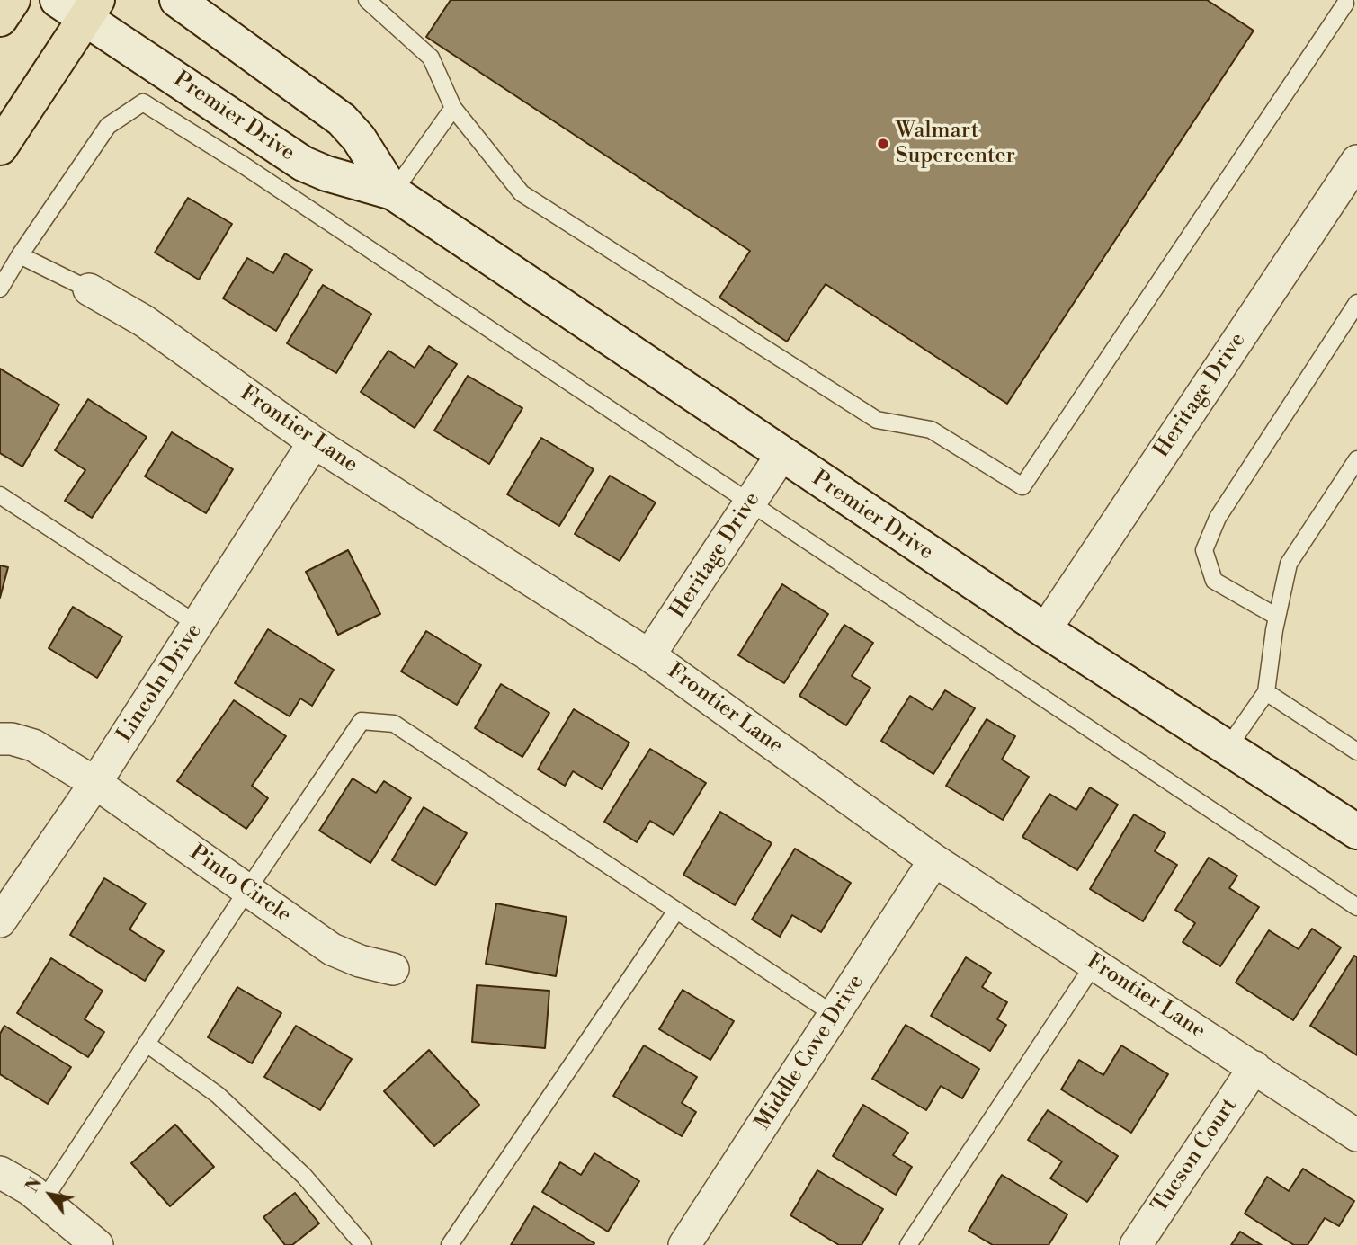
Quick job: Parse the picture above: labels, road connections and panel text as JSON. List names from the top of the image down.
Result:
{
  "streets": {
    "street": [
      "Premier Drive",
      "Heritage Drive",
      "Frontier Lane",
      "Lincoln Drive",
      "Pinto Circle",
      "Middle Cove Drive",
      "Tucson Court"
    ]
  },
  "crossings": [
    ["Premier Drive", "Heritage Drive"],
    ["Heritage Drive", "Frontier Lane"],
    ["Frontier Lane", "Lincoln Drive"],
    ["Frontier Lane", "Middle Cove Drive"],
    ["Frontier Lane", "Tucson Court"],
    ["Lincoln Drive", "Pinto Circle"]
  ],
  "places": ["Walmart Supercenter"],
  "north": "top left"
}
